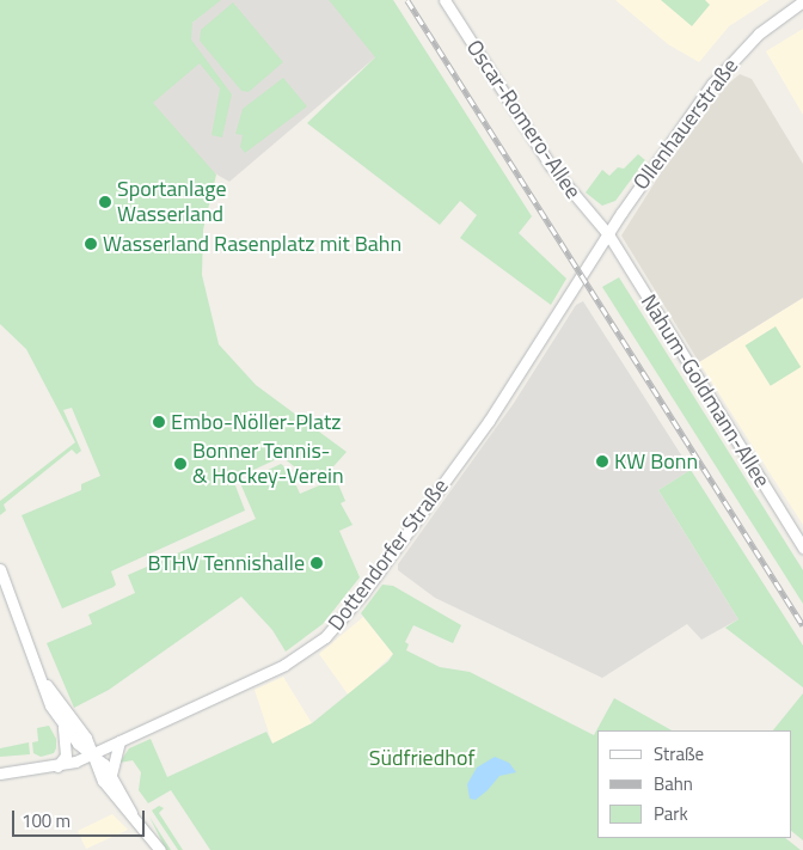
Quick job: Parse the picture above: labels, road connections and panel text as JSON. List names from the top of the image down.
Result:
{
  "streets": {
    "main road": [
      "Oscar-Romero-Allee",
      "Ollenhauerstraße",
      "Nahum-Goldmann-Allee",
      "Dottendorfer Straße"
    ]
  },
  "crossings": [
    ["Oscar-Romero-Allee", "Ollenhauerstraße"],
    ["Oscar-Romero-Allee", "Nahum-Goldmann-Allee"],
    ["Oscar-Romero-Allee", "Dottendorfer Straße"],
    ["Ollenhauerstraße", "Nahum-Goldmann-Allee"],
    ["Ollenhauerstraße", "Dottendorfer Straße"],
    ["Nahum-Goldmann-Allee", "Dottendorfer Straße"]
  ],
  "parks": ["Südfriedhof"],
  "places": [
    "Sportanlage Wasserland",
    "Wasserland Rasenplatz mit Bahn",
    "Embo-Nöller-Platz",
    "KW Bonn",
    "Bonner Tennis- & Hockey-Verein",
    "BTHV Tennishalle"
  ],
  "legend": ["Straße", "Bahn", "Park"],
  "scale_bar": "100 m"
}
